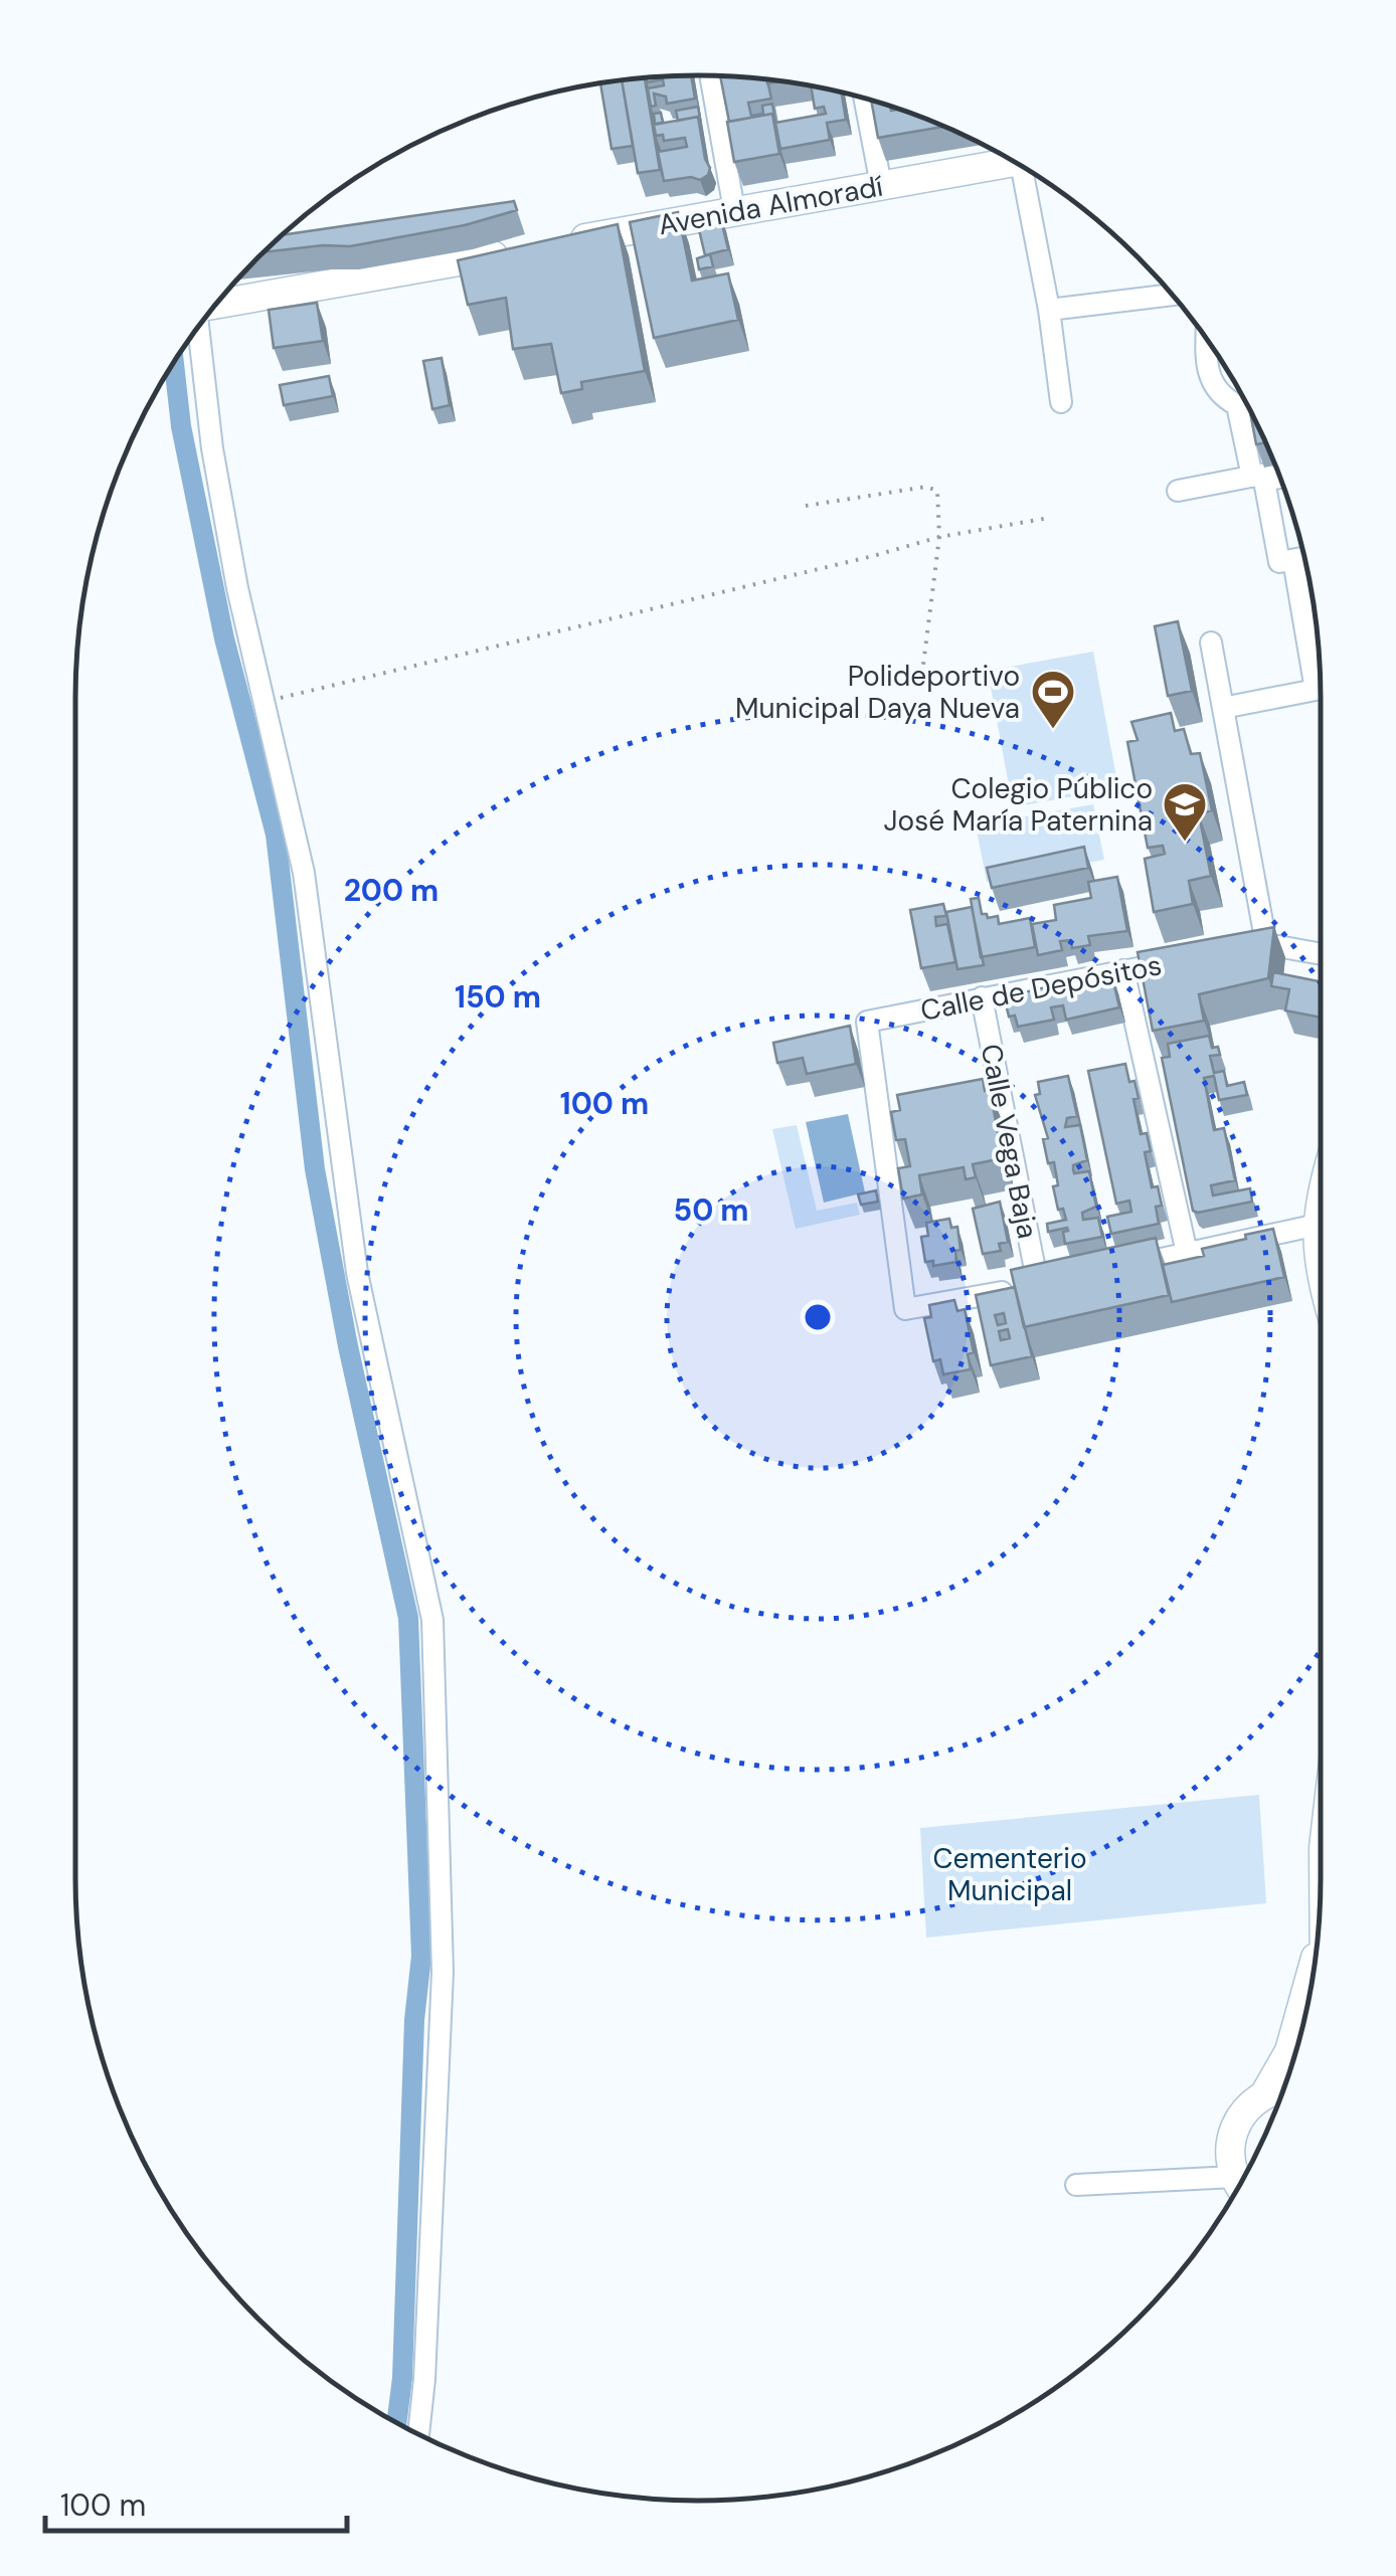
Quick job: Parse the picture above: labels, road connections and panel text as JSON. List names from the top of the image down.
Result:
{
  "streets": {
    "street": ["Avenida Almoradí", "Calle de Depósitos", "Calle Vega Baja"]
  },
  "crossings": [
    ["Calle de Depósitos", "Calle Vega Baja"]
  ],
  "parks": ["Cementerio Municipal"],
  "places": {
    "sports": ["Polideportivo Municipal Daya Nueva"],
    "school or university": ["Colegio Público José María Paternina"]
  },
  "scale_bar": "100 m",
  "rings": [
    "200 m",
    "150 m",
    "100 m",
    "50 m"
  ]
}
